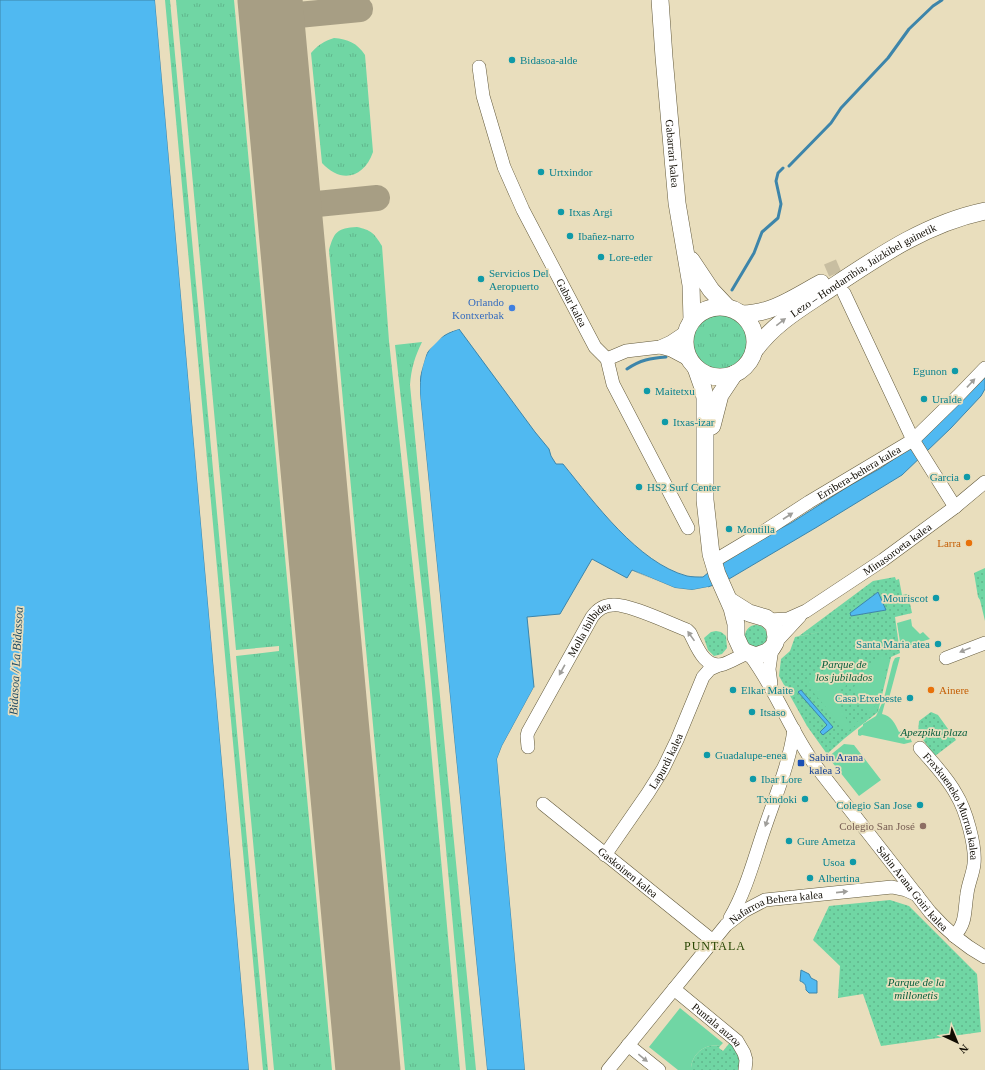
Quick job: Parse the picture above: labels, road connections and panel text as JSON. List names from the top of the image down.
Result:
{
  "streets": {
    "main road": ["Gabarrari kalea", "Lezo – Hondarribia, Jaizkibel gainetik"],
    "street": [
      "Gabar kalea",
      "Erribera-behera kalea",
      "Minasoroeta kalea",
      "Molla ibilbidea",
      "Lapurdi kalea",
      "Fraxkueneko Murrua kalea",
      "Gaskoinen kalea",
      "Sabin Arana Goiri kalea",
      "Nafarroa Behera kalea",
      "Puntala auzoa"
    ]
  },
  "crossings": [
    ["Gabarrari kalea", "Lezo – Hondarribia, Jaizkibel gainetik"],
    ["Minasoroeta kalea", "Sabin Arana Goiri kalea"],
    ["Molla ibilbidea", "Lapurdi kalea"],
    ["Lapurdi kalea", "Gaskoinen kalea"],
    ["Fraxkueneko Murrua kalea", "Sabin Arana Goiri kalea"],
    ["Gaskoinen kalea", "Nafarroa Behera kalea"],
    ["Sabin Arana Goiri kalea", "Nafarroa Behera kalea"],
    ["Nafarroa Behera kalea", "Puntala auzoa"]
  ],
  "one_way": ["Erribera-behera kalea", "Nafarroa Behera kalea"],
  "districts": ["PUNTALA"],
  "water": ["Bidasoa / La Bidassoa"],
  "parks": ["Parque de los jubilados", "Apezpiku plaza", "Parque de la millonetis"],
  "places": {
    "other": [
      "Bidasoa-alde",
      "Urtxindor",
      "Itxas Argi",
      "Ibañez-narro",
      "Lore-eder",
      "Servicios Del Aeropuerto",
      "Orlando Kontxerbak",
      "Egunon",
      "Maitetxu",
      "Uralde",
      "Itxas-izar",
      "Garcia",
      "HS2 Surf Center",
      "Montilla",
      "Larra",
      "Mouriscot",
      "Santa Maria atea",
      "Elkar Maite",
      "Ainere",
      "Casa Etxebeste",
      "Itsaso",
      "Guadalupe-enea",
      "Ibar Lore",
      "Txindoki",
      "Colegio San Jose",
      "Colegio San José",
      "Gure Ametza",
      "Usoa",
      "Albertina"
    ],
    "transit": ["Sabin Arana kalea 3"]
  },
  "north": "bottom right"
}
